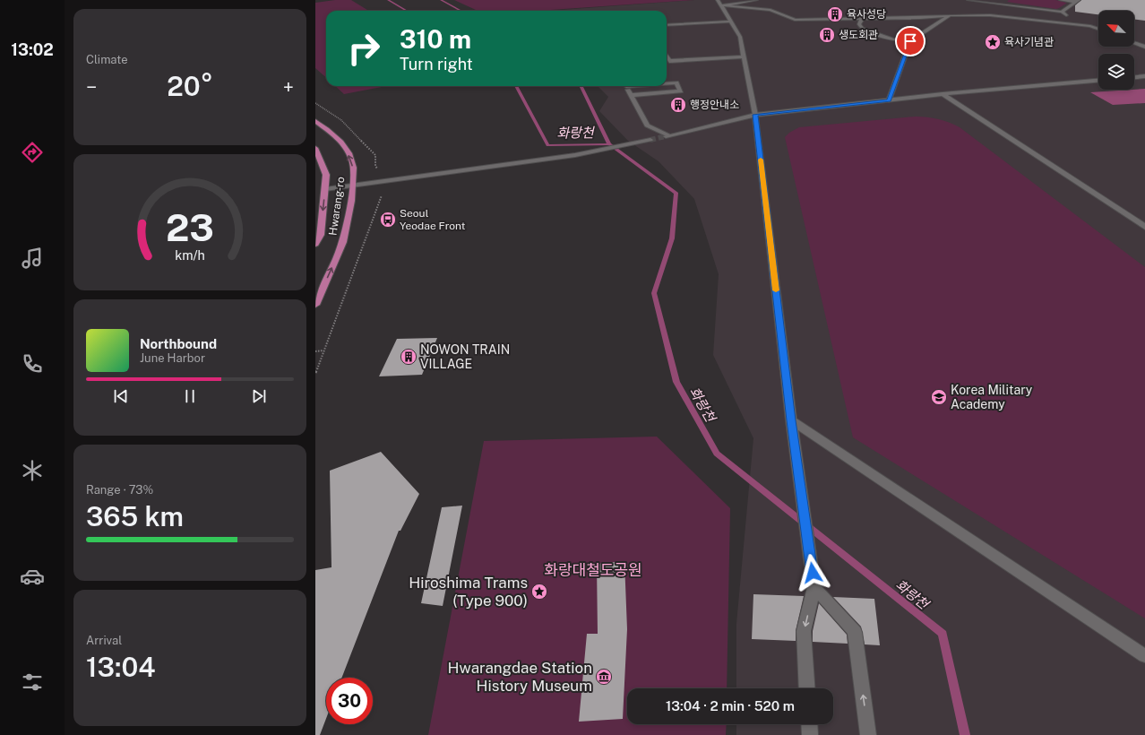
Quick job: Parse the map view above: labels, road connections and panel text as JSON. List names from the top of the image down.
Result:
{
  "streets": {
    "main road": ["Hwarang-ro"]
  },
  "water": ["화랑천"],
  "parks": ["화랑대철도공원"],
  "places": {
    "building": [
      "육사성당",
      "생도회관",
      "행정안내소",
      "NOWON TRAIN VILLAGE"
    ],
    "place": ["육사기념관", "Hiroshima Trams (Type 900)"],
    "bus stop": ["Seoul Yeodae Front"],
    "school or university": ["Korea Military Academy"],
    "museum": ["Hwarangdae Station History Museum"]
  },
  "north": "top left",
  "page": {
    "tabs": "13:02",
    "tile": [
      "Climate",
      ["Range · 73%", "365 km"],
      ["Arrival", "13:04"]
    ],
    "turn": ["310 m", "Turn right"],
    "heat": ["−", "20°", "+"],
    "song": ["Northbound", "June Harbor"],
    "limit": "30",
    "trip": "13:04 · 2 min · 520 m",
    "gauge": ["23", "km/h"]
  }
}
